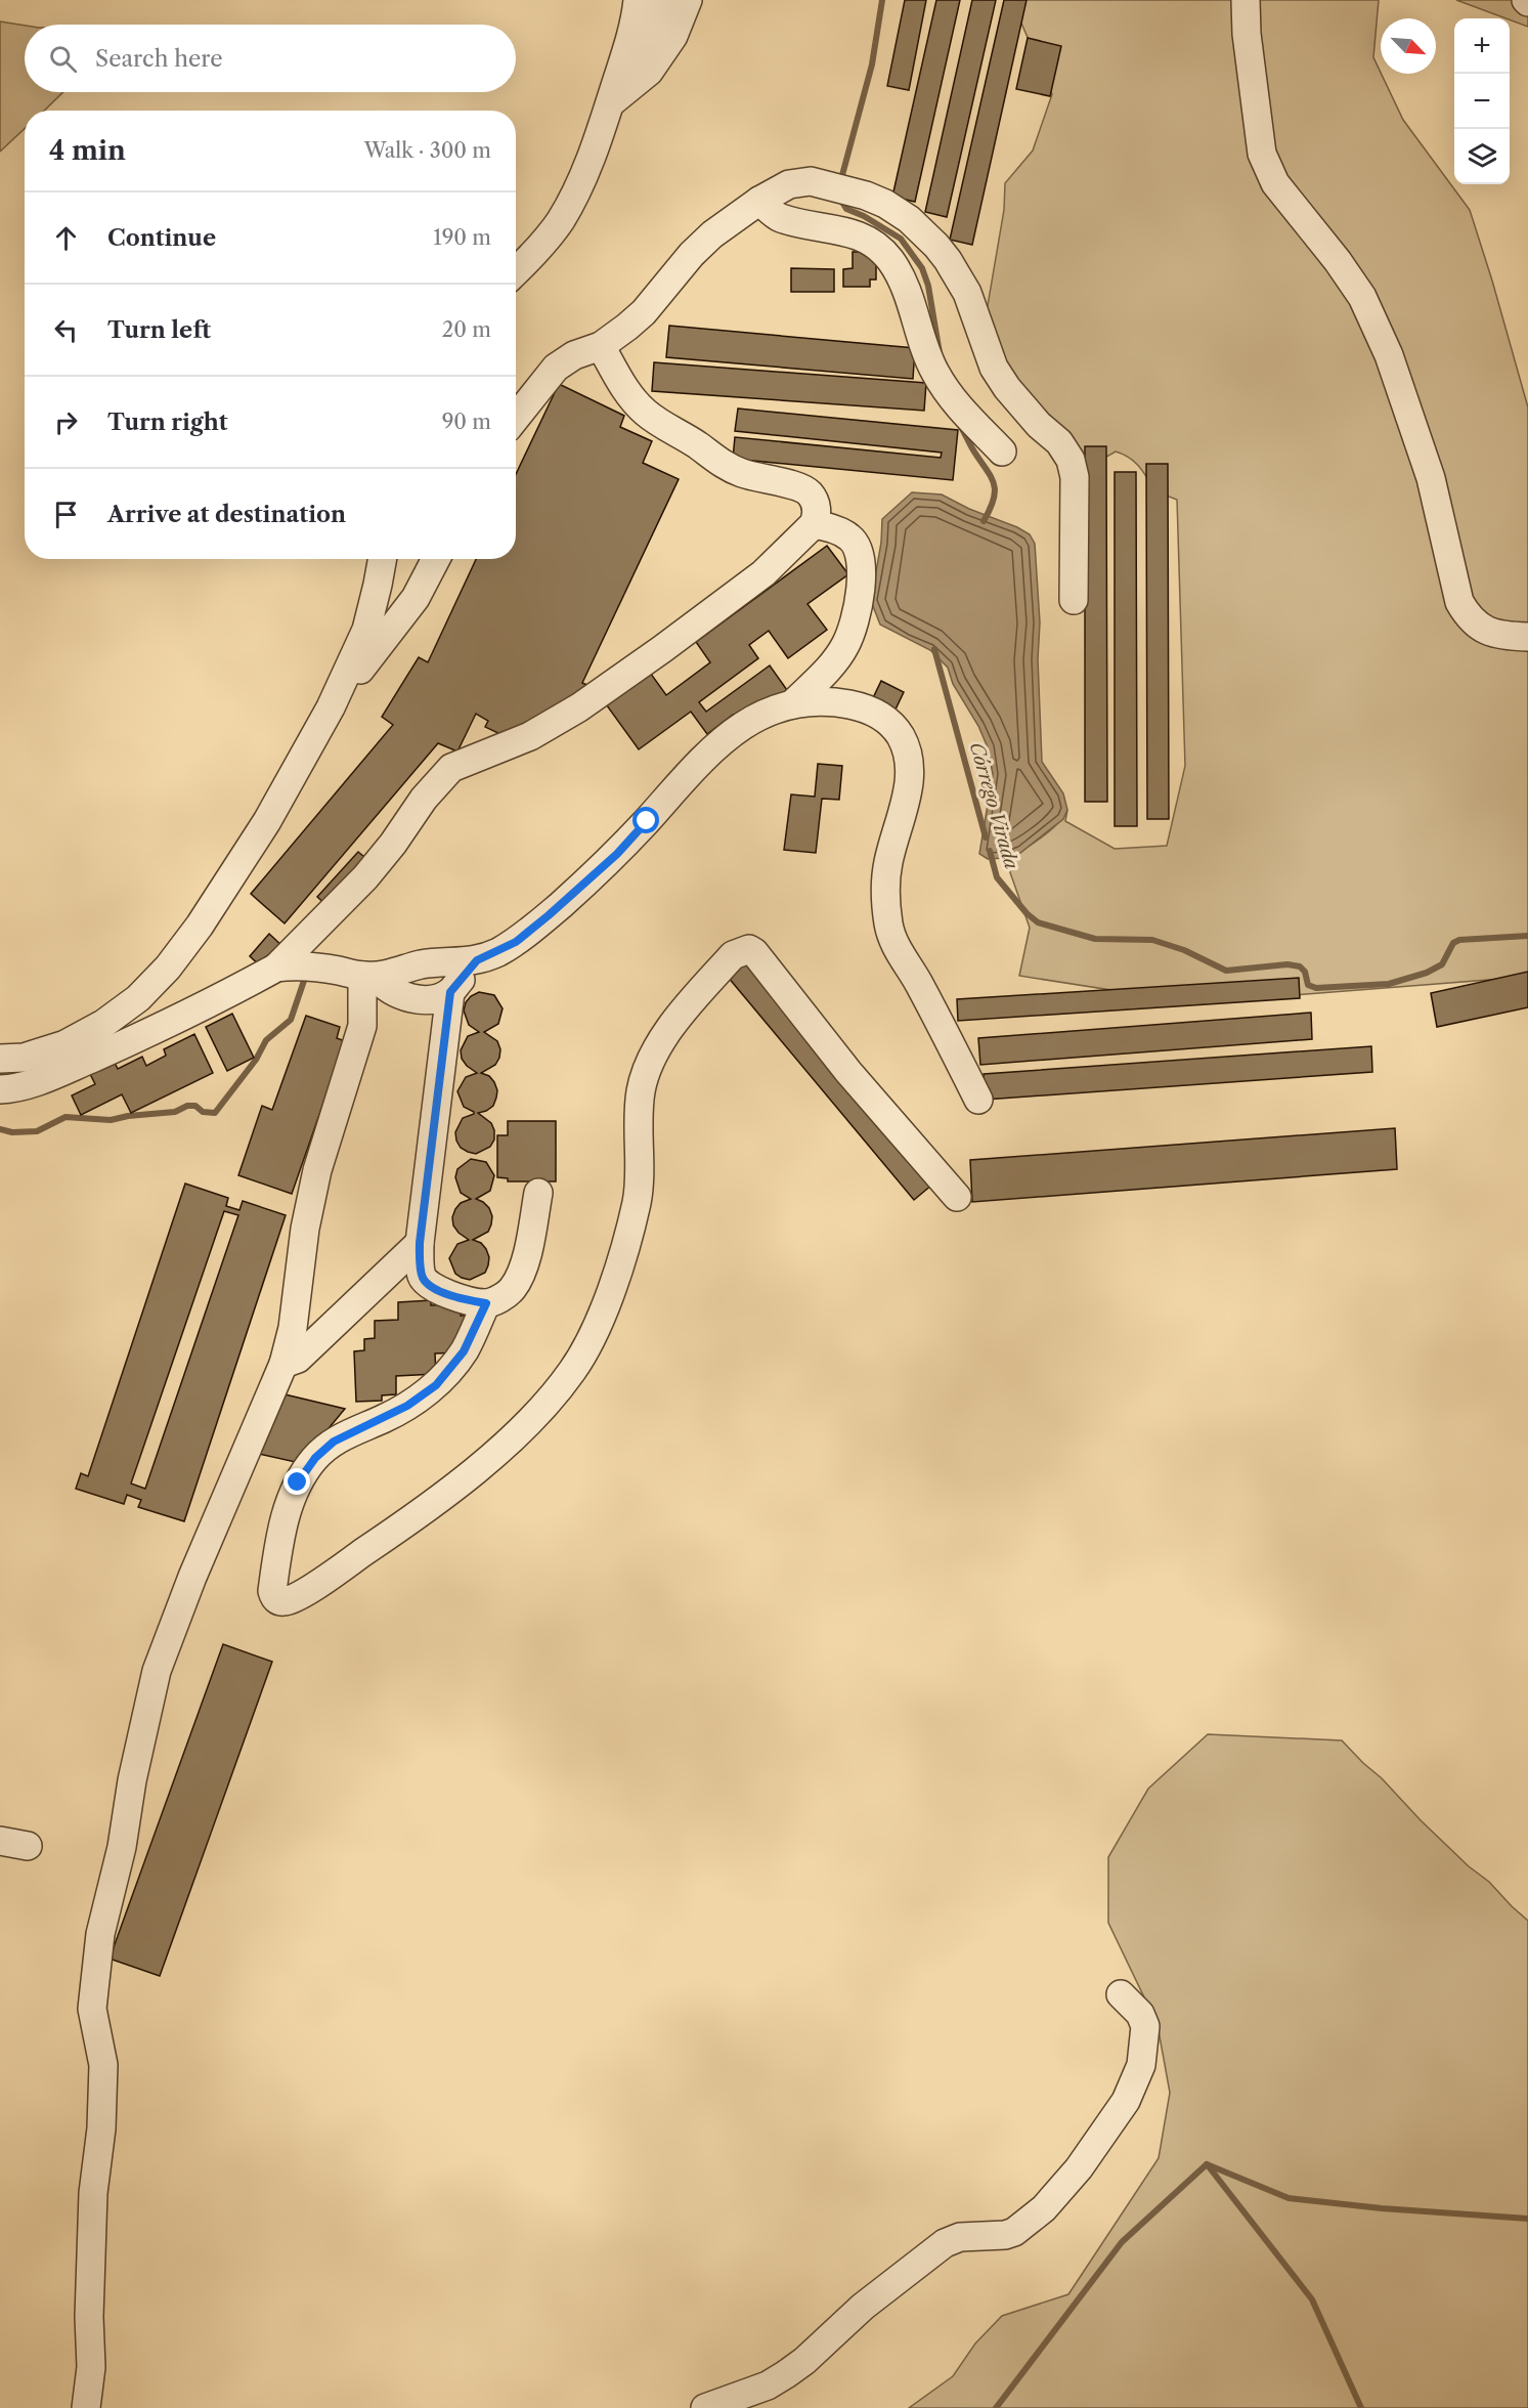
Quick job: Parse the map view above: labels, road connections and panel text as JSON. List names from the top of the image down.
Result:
{
  "water": ["Córrego Virada"],
  "north": "bottom right",
  "page": {
    "map_buttons": ["+", "−"],
    "search": "Search here",
    "heading": ["4 min", "Walk · 300 m"],
    "list": [
      ["Continue", "190 m"],
      ["Turn left", "20 m"],
      ["Turn right", "90 m"],
      "Arrive at destination"
    ]
  }
}
